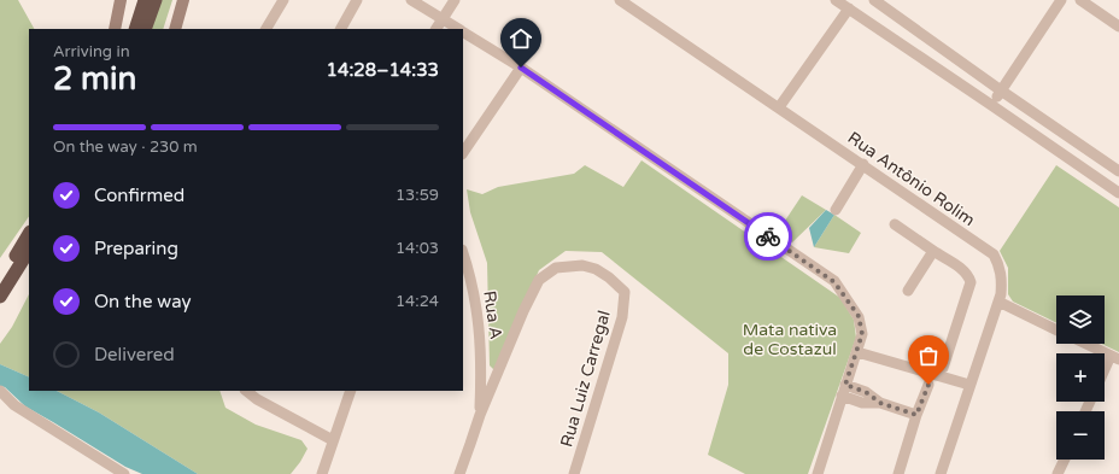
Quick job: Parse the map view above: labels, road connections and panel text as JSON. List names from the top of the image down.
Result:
{
  "streets": {
    "street": ["Rua Antônio Rolim", "Rua A", "Rua Luiz Carregal"]
  },
  "crossings": [
    ["Rua A", "Rua Luiz Carregal"]
  ],
  "parks": ["Mata nativa de Costazul"],
  "page": {
    "heading": ["2 min", "Arriving in", "14:28–14:33"],
    "bar": "On the way · 230 m",
    "list": [
      ["Confirmed", "13:59"],
      ["Preparing", "14:03"],
      ["On the way", "14:24"],
      "Delivered"
    ],
    "map_buttons": ["+", "−"]
  }
}
